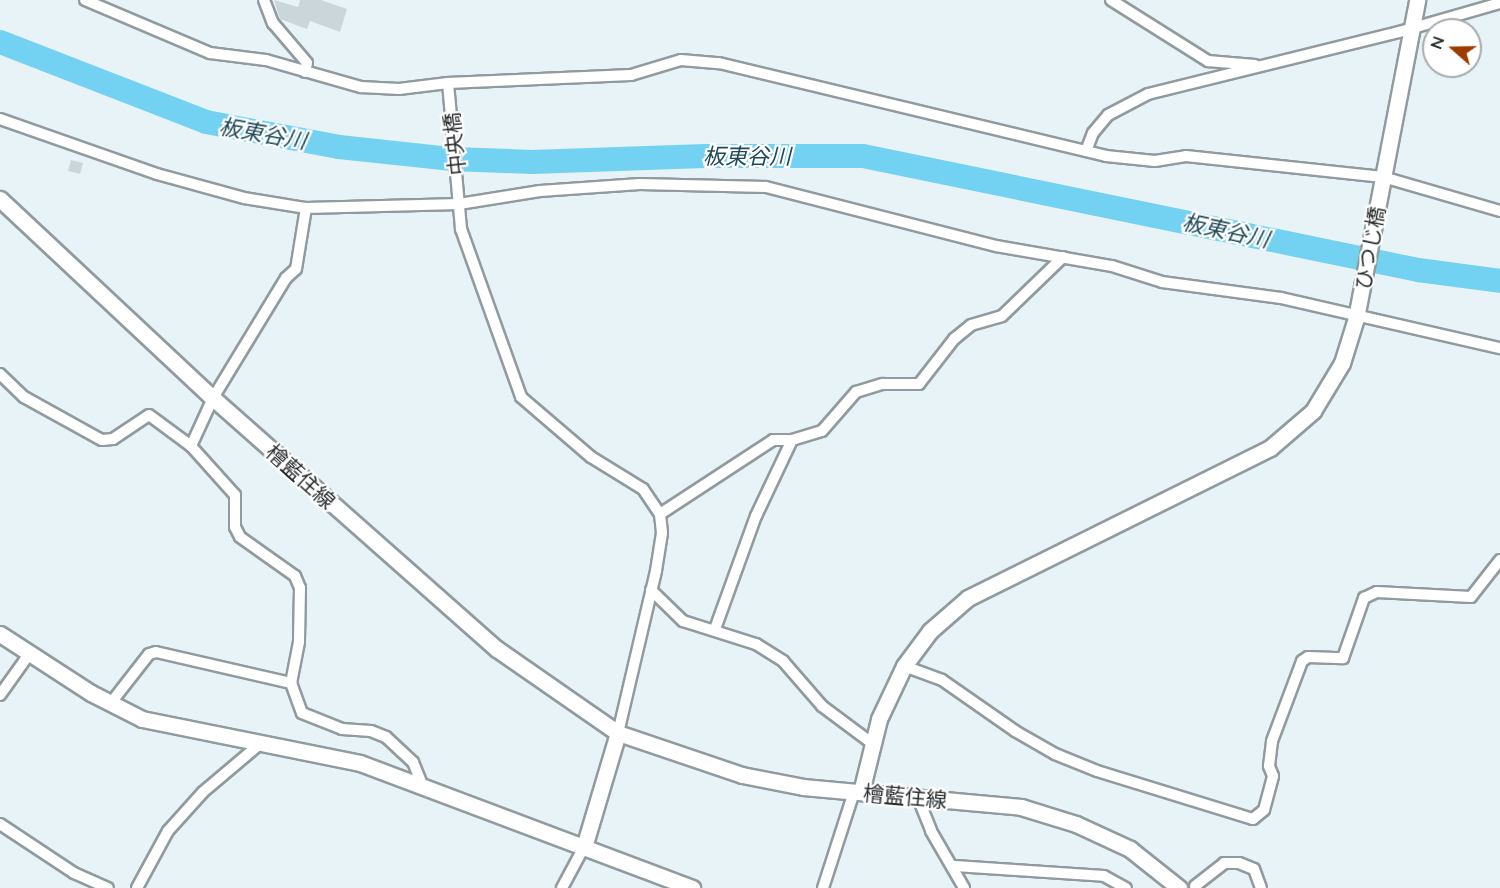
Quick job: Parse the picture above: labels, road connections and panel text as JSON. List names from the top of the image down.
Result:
{
  "streets": {
    "main road": ["ひつじ橋", "檜藍住線"],
    "street": ["中央橋"]
  },
  "crossings": [
    ["ひつじ橋", "檜藍住線"]
  ],
  "water": ["板東谷川"],
  "north": "left"
}
